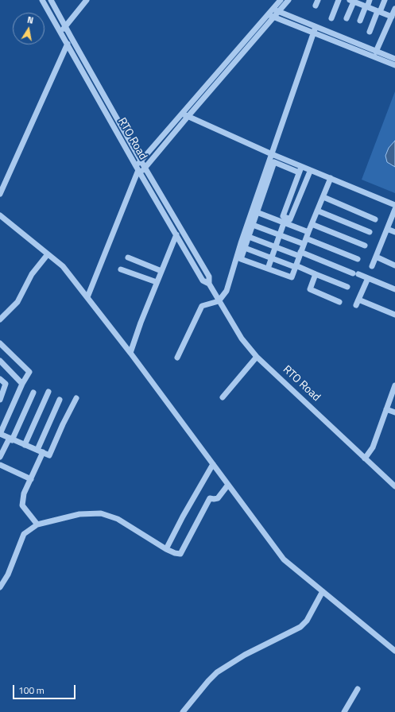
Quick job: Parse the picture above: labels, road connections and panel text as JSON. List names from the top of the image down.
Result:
{
  "streets": {
    "street": ["RTO Road"]
  },
  "scale_bar": "100 m",
  "north": "top"
}
